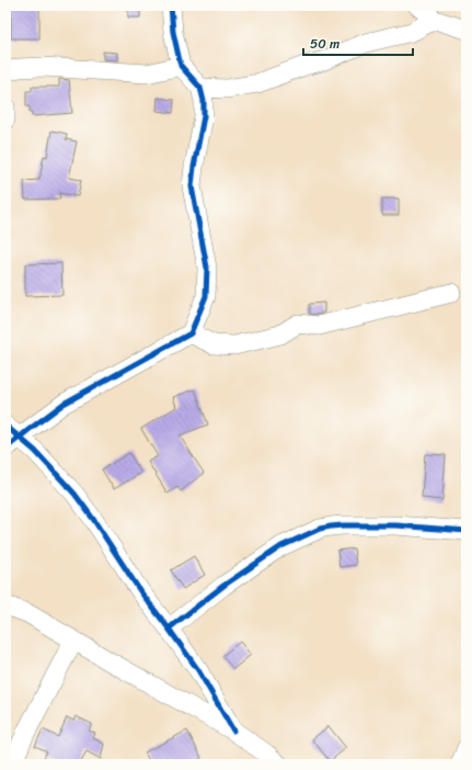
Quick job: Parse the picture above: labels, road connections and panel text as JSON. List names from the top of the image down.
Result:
{
  "scale_bar": "50 m"
}
